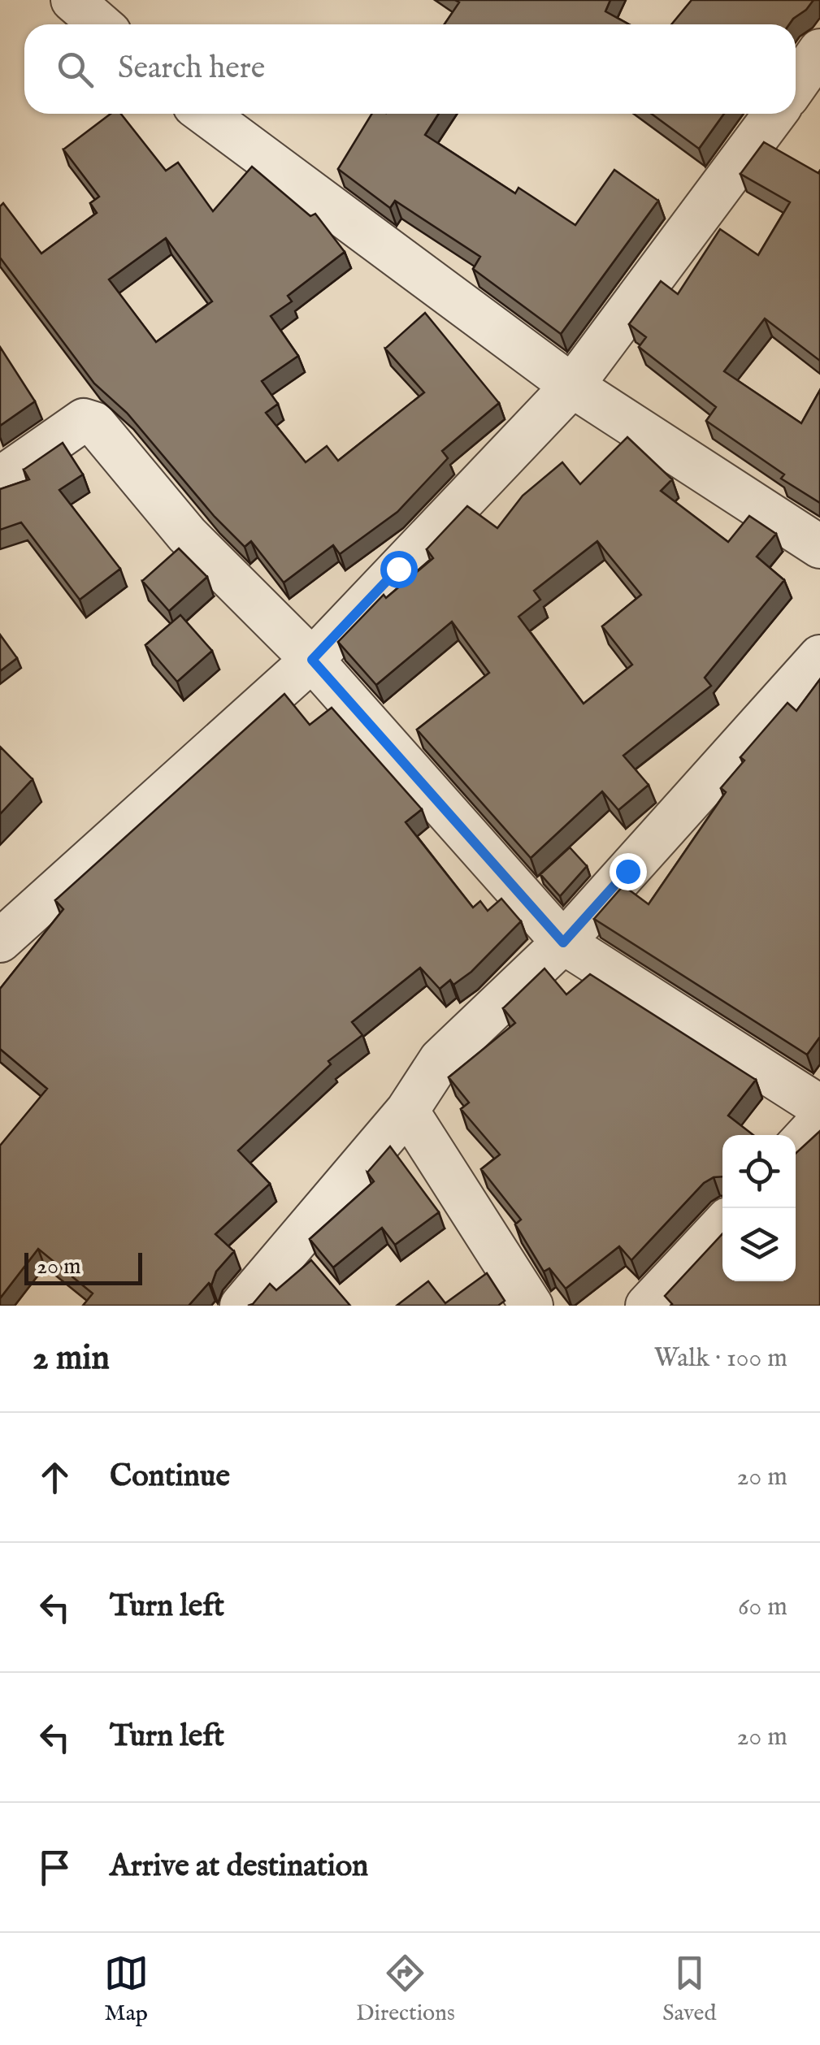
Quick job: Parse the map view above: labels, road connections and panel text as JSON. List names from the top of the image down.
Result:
{
  "scale_bar": "20 m",
  "page": {
    "search": "Search here",
    "scale": "20 m",
    "heading": ["2 min", "Walk · 100 m"],
    "list": [
      ["Continue", "20 m"],
      ["Turn left", "60 m"],
      ["Turn left", "20 m"],
      "Arrive at destination"
    ],
    "nav": ["Map", "Directions", "Saved"]
  }
}
